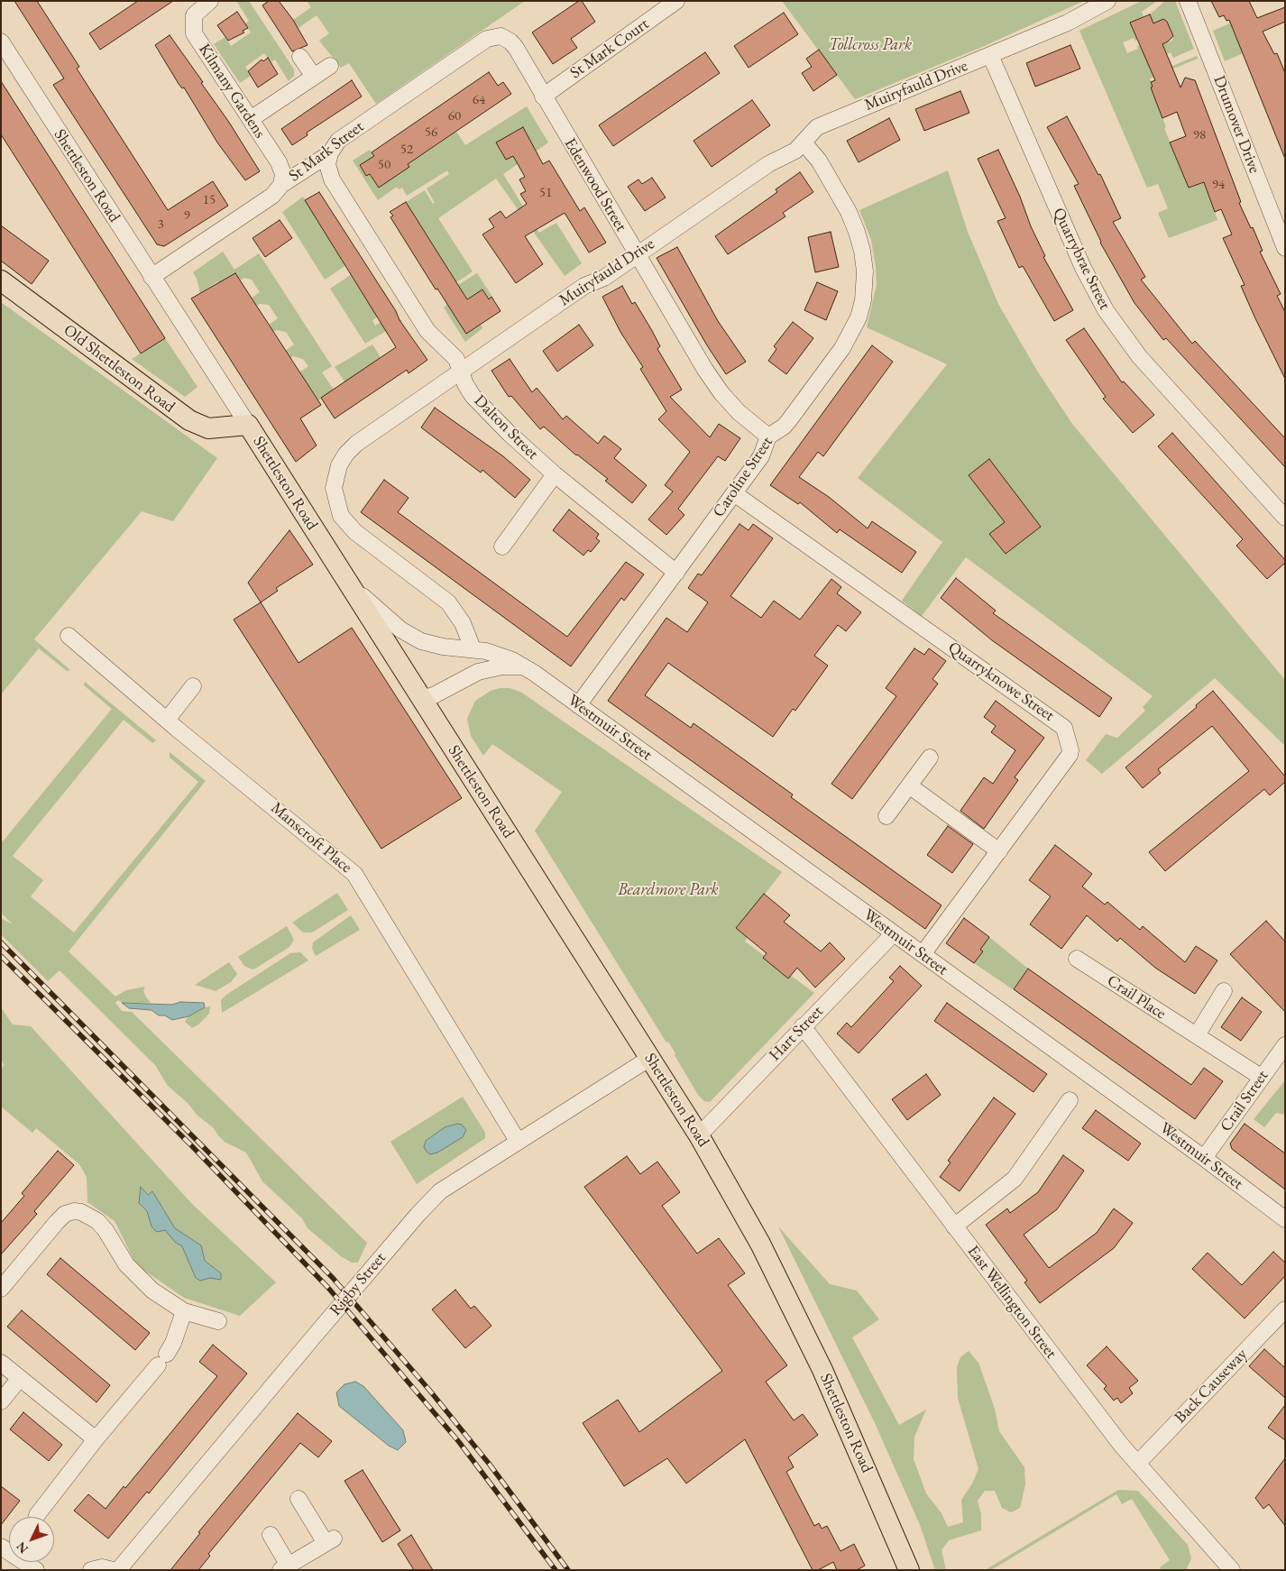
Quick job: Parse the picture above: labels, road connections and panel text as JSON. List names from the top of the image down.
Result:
{
  "streets": {
    "main road": ["Shettleston Road", "Old Shettleston Road"],
    "street": [
      "St Mark Court",
      "Muiryfauld Drive",
      "Kilmany Gardens",
      "Drumover Drive",
      "St Mark Street",
      "Edenwood Street",
      "Quarrybrae Street",
      "Dalton Street",
      "Caroline Street",
      "Quarryknowe Street",
      "Westmuir Street",
      "Manscroft Place",
      "Crail Place",
      "Hart Street",
      "Crail Street",
      "Rigby Street",
      "East Wellington Street",
      "Back Causeway"
    ]
  },
  "crossings": [
    ["St Mark Court", "Edenwood Street"],
    ["Muiryfauld Drive", "Edenwood Street"],
    ["Muiryfauld Drive", "Quarrybrae Street"],
    ["Muiryfauld Drive", "Dalton Street"],
    ["Muiryfauld Drive", "Caroline Street"],
    ["Muiryfauld Drive", "Westmuir Street"],
    ["Kilmany Gardens", "St Mark Street"],
    ["St Mark Street", "Shettleston Road"],
    ["St Mark Street", "Edenwood Street"],
    ["St Mark Street", "Dalton Street"],
    ["Shettleston Road", "Old Shettleston Road"],
    ["Shettleston Road", "Westmuir Street"],
    ["Shettleston Road", "Hart Street"],
    ["Shettleston Road", "Rigby Street"],
    ["Edenwood Street", "Caroline Street"],
    ["Dalton Street", "Caroline Street"],
    ["Caroline Street", "Quarryknowe Street"],
    ["Caroline Street", "Westmuir Street"],
    ["Quarryknowe Street", "Westmuir Street"],
    ["Westmuir Street", "Hart Street"],
    ["Westmuir Street", "Crail Street"],
    ["Manscroft Place", "Rigby Street"],
    ["Crail Place", "Crail Street"],
    ["Hart Street", "East Wellington Street"],
    ["East Wellington Street", "Back Causeway"]
  ],
  "parks": ["Tollcross Park", "Beardmore Park"],
  "house_numbers": [
    "64",
    "60",
    "56",
    "98",
    "52",
    "50",
    "94",
    "51",
    "15",
    "9",
    "3"
  ],
  "north": "bottom left"
}
